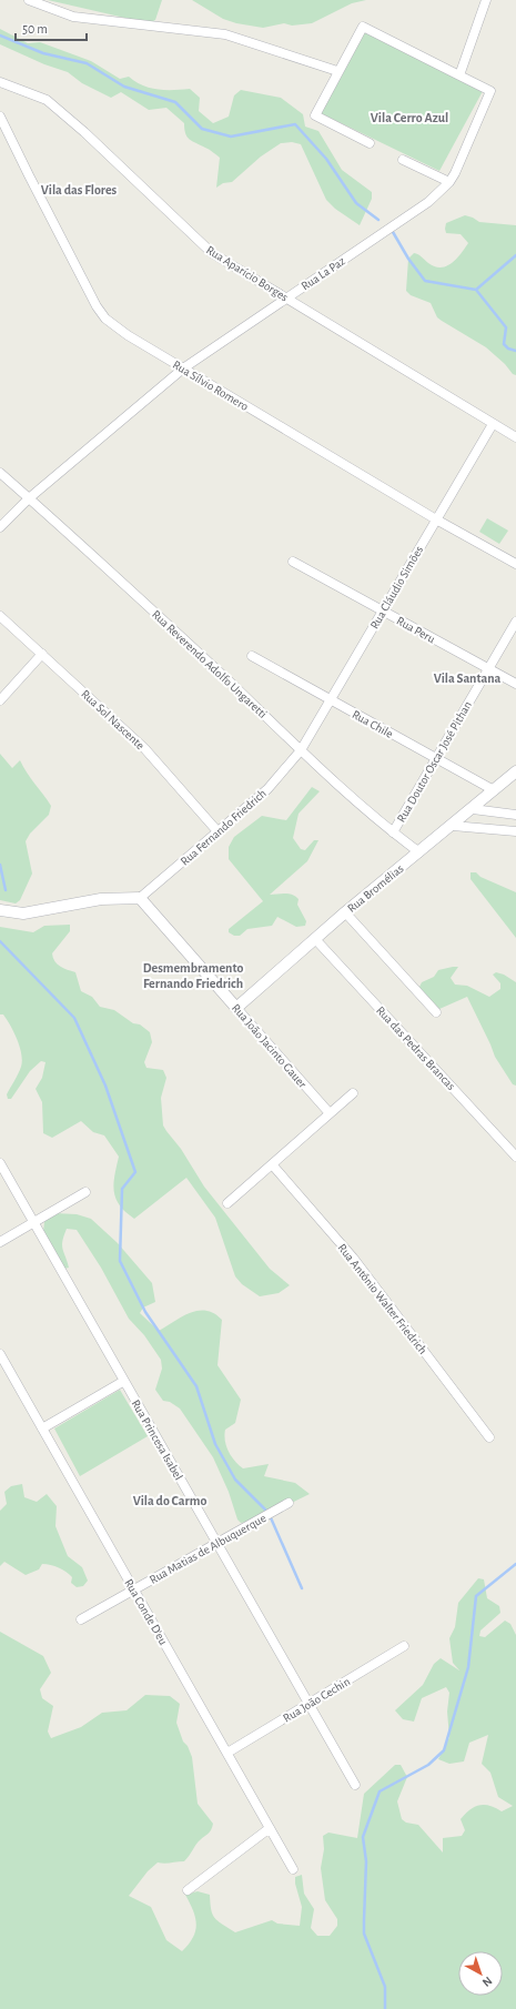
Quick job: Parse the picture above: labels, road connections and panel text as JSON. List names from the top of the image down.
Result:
{
  "streets": {
    "street": [
      "Rua Aparício Borges",
      "Rua La Paz",
      "Rua Sílvio Romero",
      "Rua Cláudio Simões",
      "Rua Peru",
      "Rua Reverendo Adolfo Ungaretti",
      "Rua Sol Nascente",
      "Rua Chile",
      "Rua Doutor Oscar José Pithan",
      "Rua Fernando Friedrich",
      "Rua Bromélias",
      "Rua João Jacinto Gauer",
      "Rua das Pedras Brancas",
      "Rua Antônio Walter Friedrich",
      "Rua Princesa Isabel",
      "Rua Matias de Albuquerque",
      "Rua Conde D'eu",
      "Rua João Cechin"
    ]
  },
  "crossings": [
    ["Rua Aparício Borges", "Rua La Paz"],
    ["Rua Aparício Borges", "Rua Cláudio Simões"],
    ["Rua La Paz", "Rua Sílvio Romero"],
    ["Rua La Paz", "Rua Reverendo Adolfo Ungaretti"],
    ["Rua Sílvio Romero", "Rua Cláudio Simões"],
    ["Rua Cláudio Simões", "Rua Peru"],
    ["Rua Cláudio Simões", "Rua Reverendo Adolfo Ungaretti"],
    ["Rua Cláudio Simões", "Rua Chile"],
    ["Rua Cláudio Simões", "Rua Fernando Friedrich"],
    ["Rua Peru", "Rua Doutor Oscar José Pithan"],
    ["Rua Reverendo Adolfo Ungaretti", "Rua Doutor Oscar José Pithan"],
    ["Rua Reverendo Adolfo Ungaretti", "Rua Fernando Friedrich"],
    ["Rua Reverendo Adolfo Ungaretti", "Rua Bromélias"],
    ["Rua Sol Nascente", "Rua Fernando Friedrich"],
    ["Rua Chile", "Rua Doutor Oscar José Pithan"],
    ["Rua Chile", "Rua Bromélias"],
    ["Rua Fernando Friedrich", "Rua João Jacinto Gauer"],
    ["Rua Bromélias", "Rua João Jacinto Gauer"],
    ["Rua Bromélias", "Rua das Pedras Brancas"],
    ["Rua Princesa Isabel", "Rua Matias de Albuquerque"],
    ["Rua Princesa Isabel", "Rua João Cechin"],
    ["Rua Matias de Albuquerque", "Rua Conde D'eu"],
    ["Rua Conde D'eu", "Rua João Cechin"]
  ],
  "districts": [
    "Vila Cerro Azul",
    "Vila das Flores",
    "Vila Santana",
    "Desmembramento Fernando Friedrich",
    "Vila do Carmo"
  ],
  "scale_bar": "50 m",
  "north": "bottom right"
}
